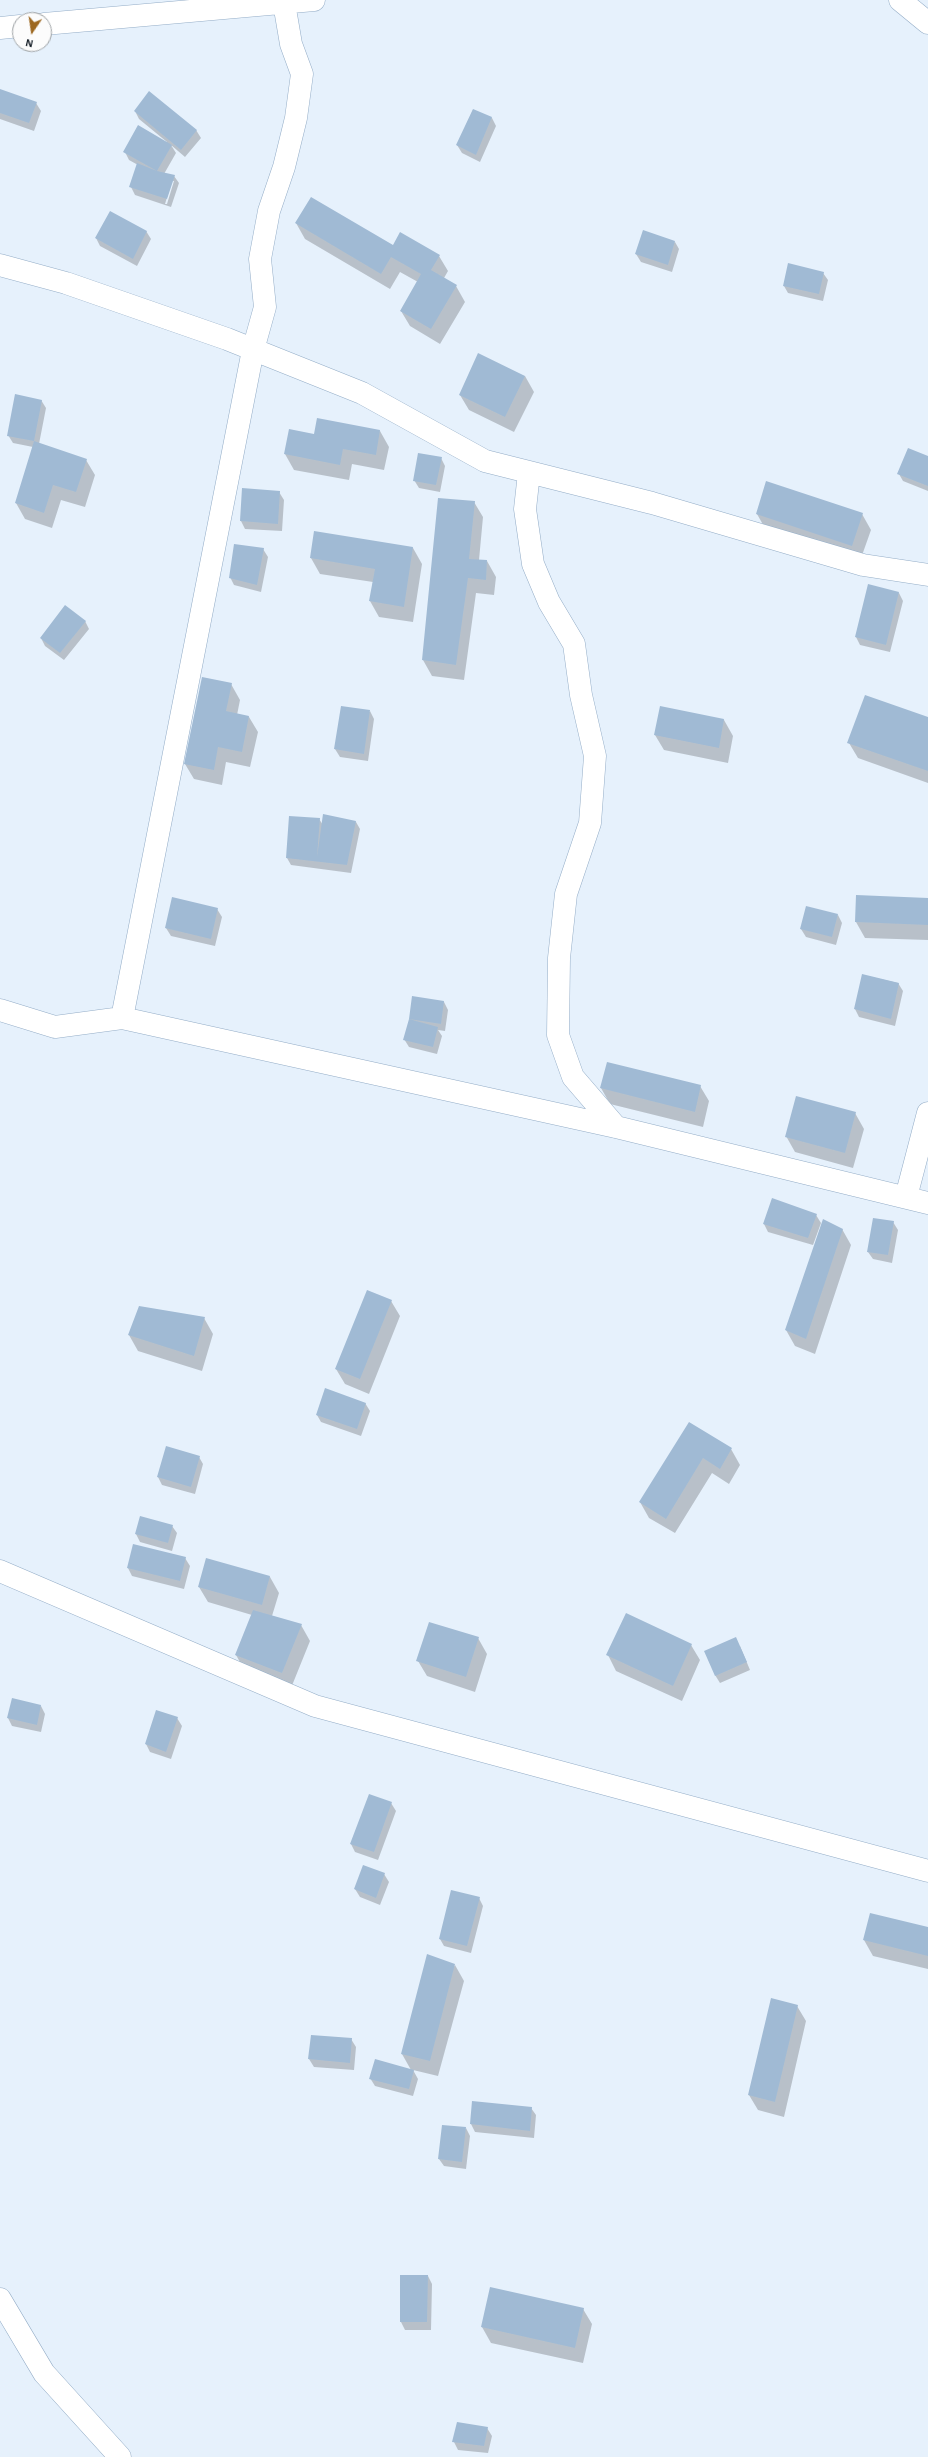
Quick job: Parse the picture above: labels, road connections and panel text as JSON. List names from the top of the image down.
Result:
{
  "north": "bottom"
}
